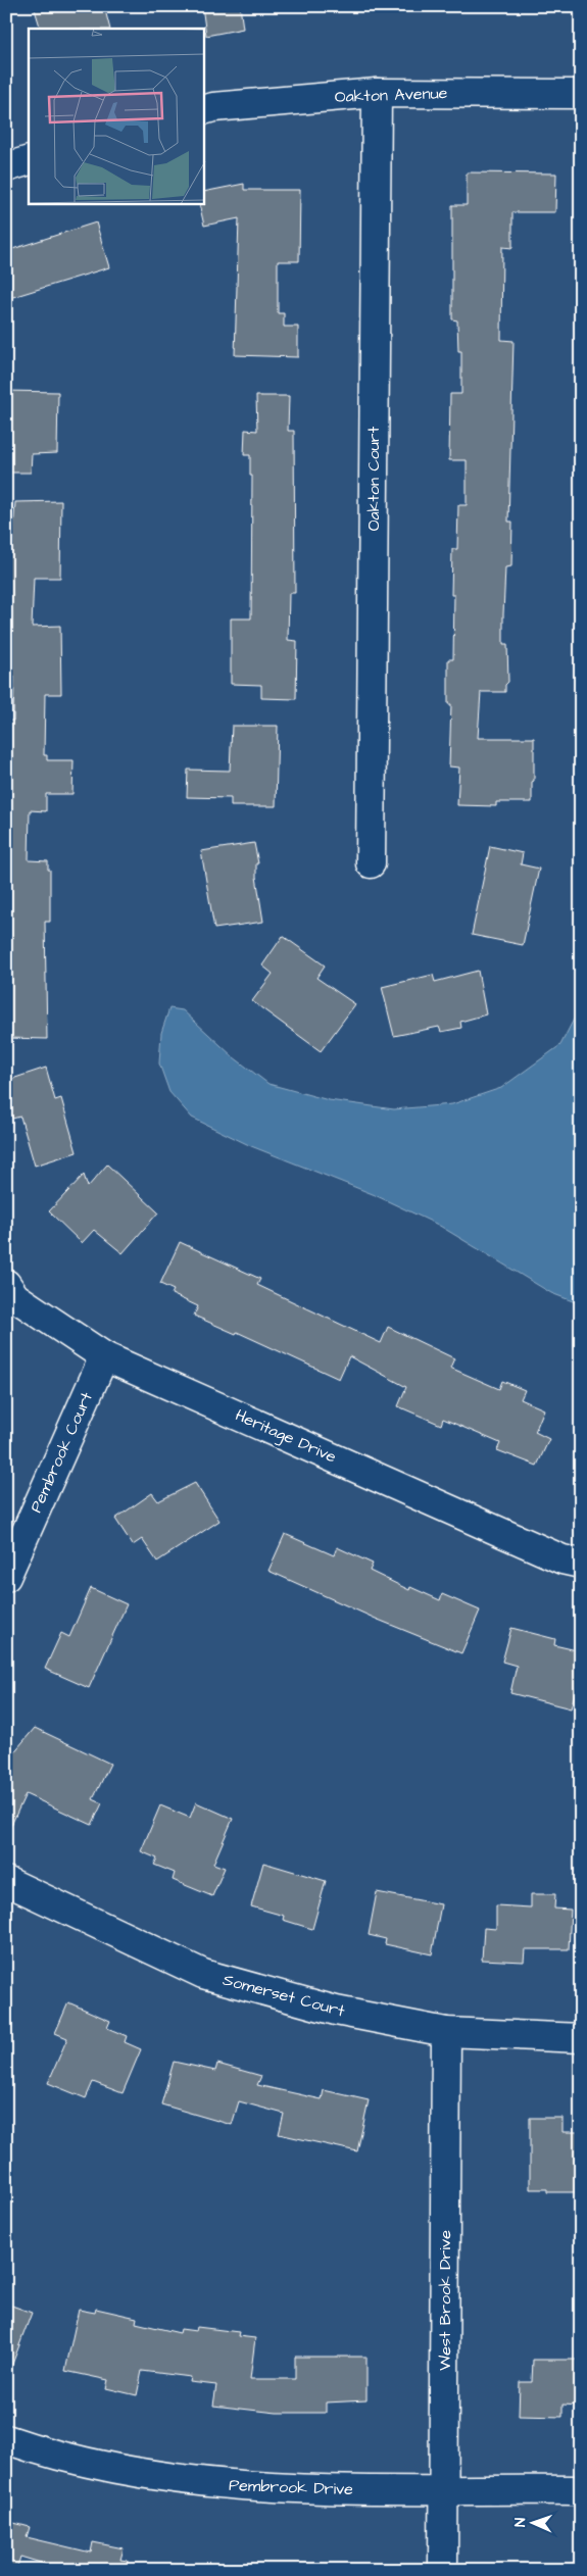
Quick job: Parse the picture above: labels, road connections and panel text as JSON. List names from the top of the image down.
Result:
{
  "streets": {
    "street": [
      "Oakton Avenue",
      "Oakton Court",
      "Heritage Drive",
      "Pembrook Court",
      "Somerset Court",
      "West Brook Drive",
      "Pembrook Drive"
    ]
  },
  "crossings": [
    ["Oakton Avenue", "Oakton Court"],
    ["Heritage Drive", "Pembrook Court"],
    ["Somerset Court", "West Brook Drive"],
    ["West Brook Drive", "Pembrook Drive"]
  ],
  "north": "left"
}
